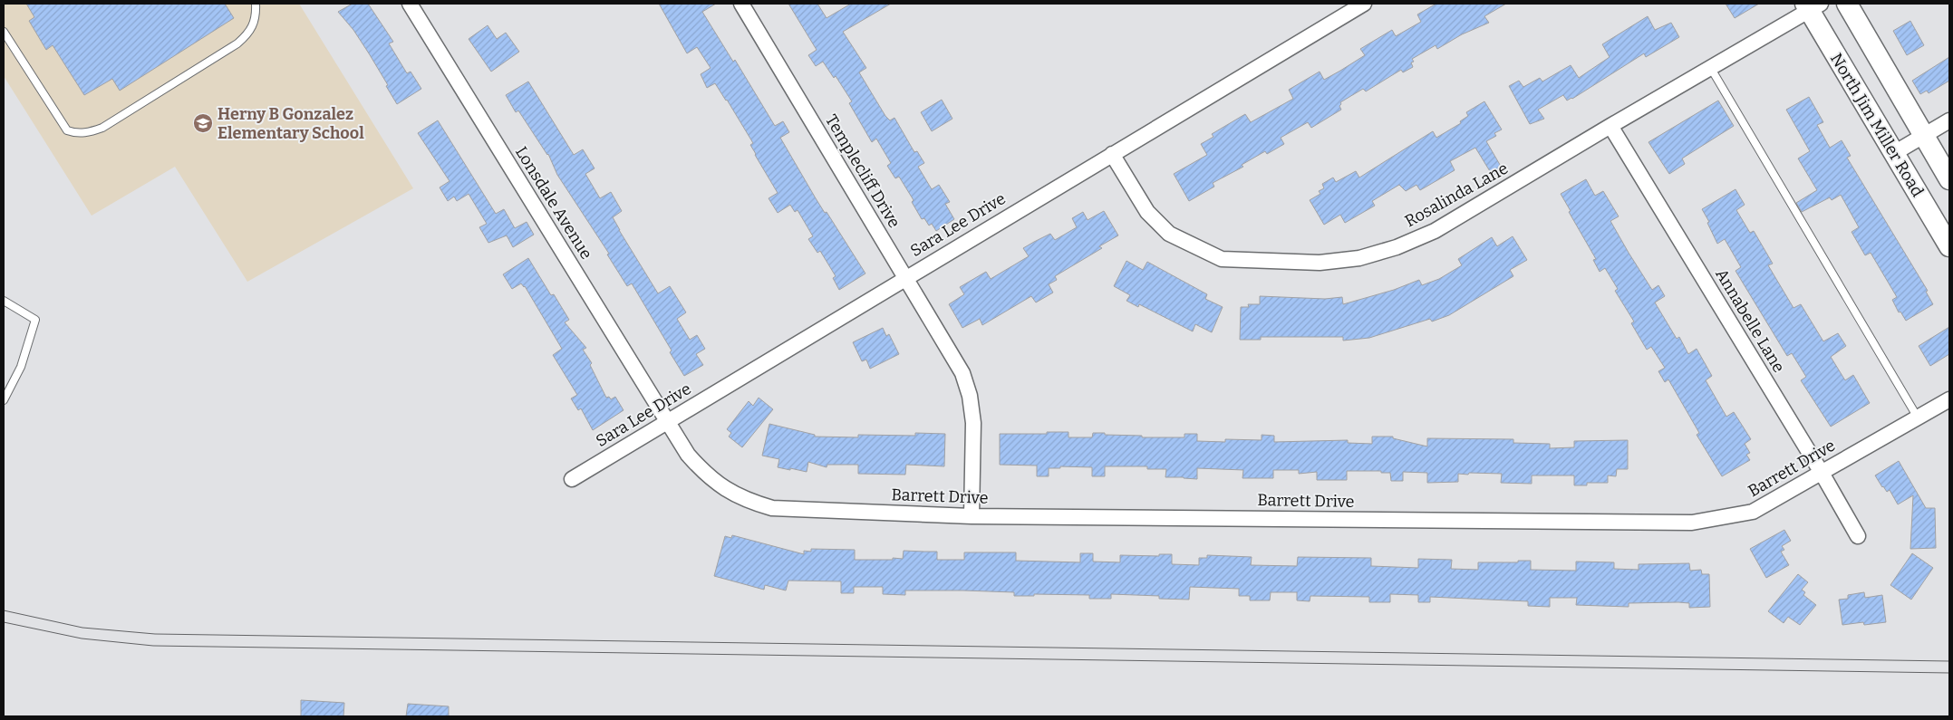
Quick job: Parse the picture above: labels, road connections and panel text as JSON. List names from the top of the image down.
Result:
{
  "streets": {
    "main road": ["North Jim Miller Road"],
    "street": [
      "Templecliff Drive",
      "Rosalinda Lane",
      "Lonsdale Avenue",
      "Sara Lee Drive",
      "Annabelle Lane",
      "Barrett Drive"
    ]
  },
  "crossings": [
    ["North Jim Miller Road", "Rosalinda Lane"],
    ["Templecliff Drive", "Sara Lee Drive"],
    ["Templecliff Drive", "Barrett Drive"],
    ["Rosalinda Lane", "Sara Lee Drive"],
    ["Rosalinda Lane", "Annabelle Lane"],
    ["Lonsdale Avenue", "Sara Lee Drive"],
    ["Lonsdale Avenue", "Barrett Drive"],
    ["Sara Lee Drive", "Barrett Drive"],
    ["Annabelle Lane", "Barrett Drive"]
  ],
  "places": {
    "school or university": ["Herny B Gonzalez Elementary School"]
  }
}
